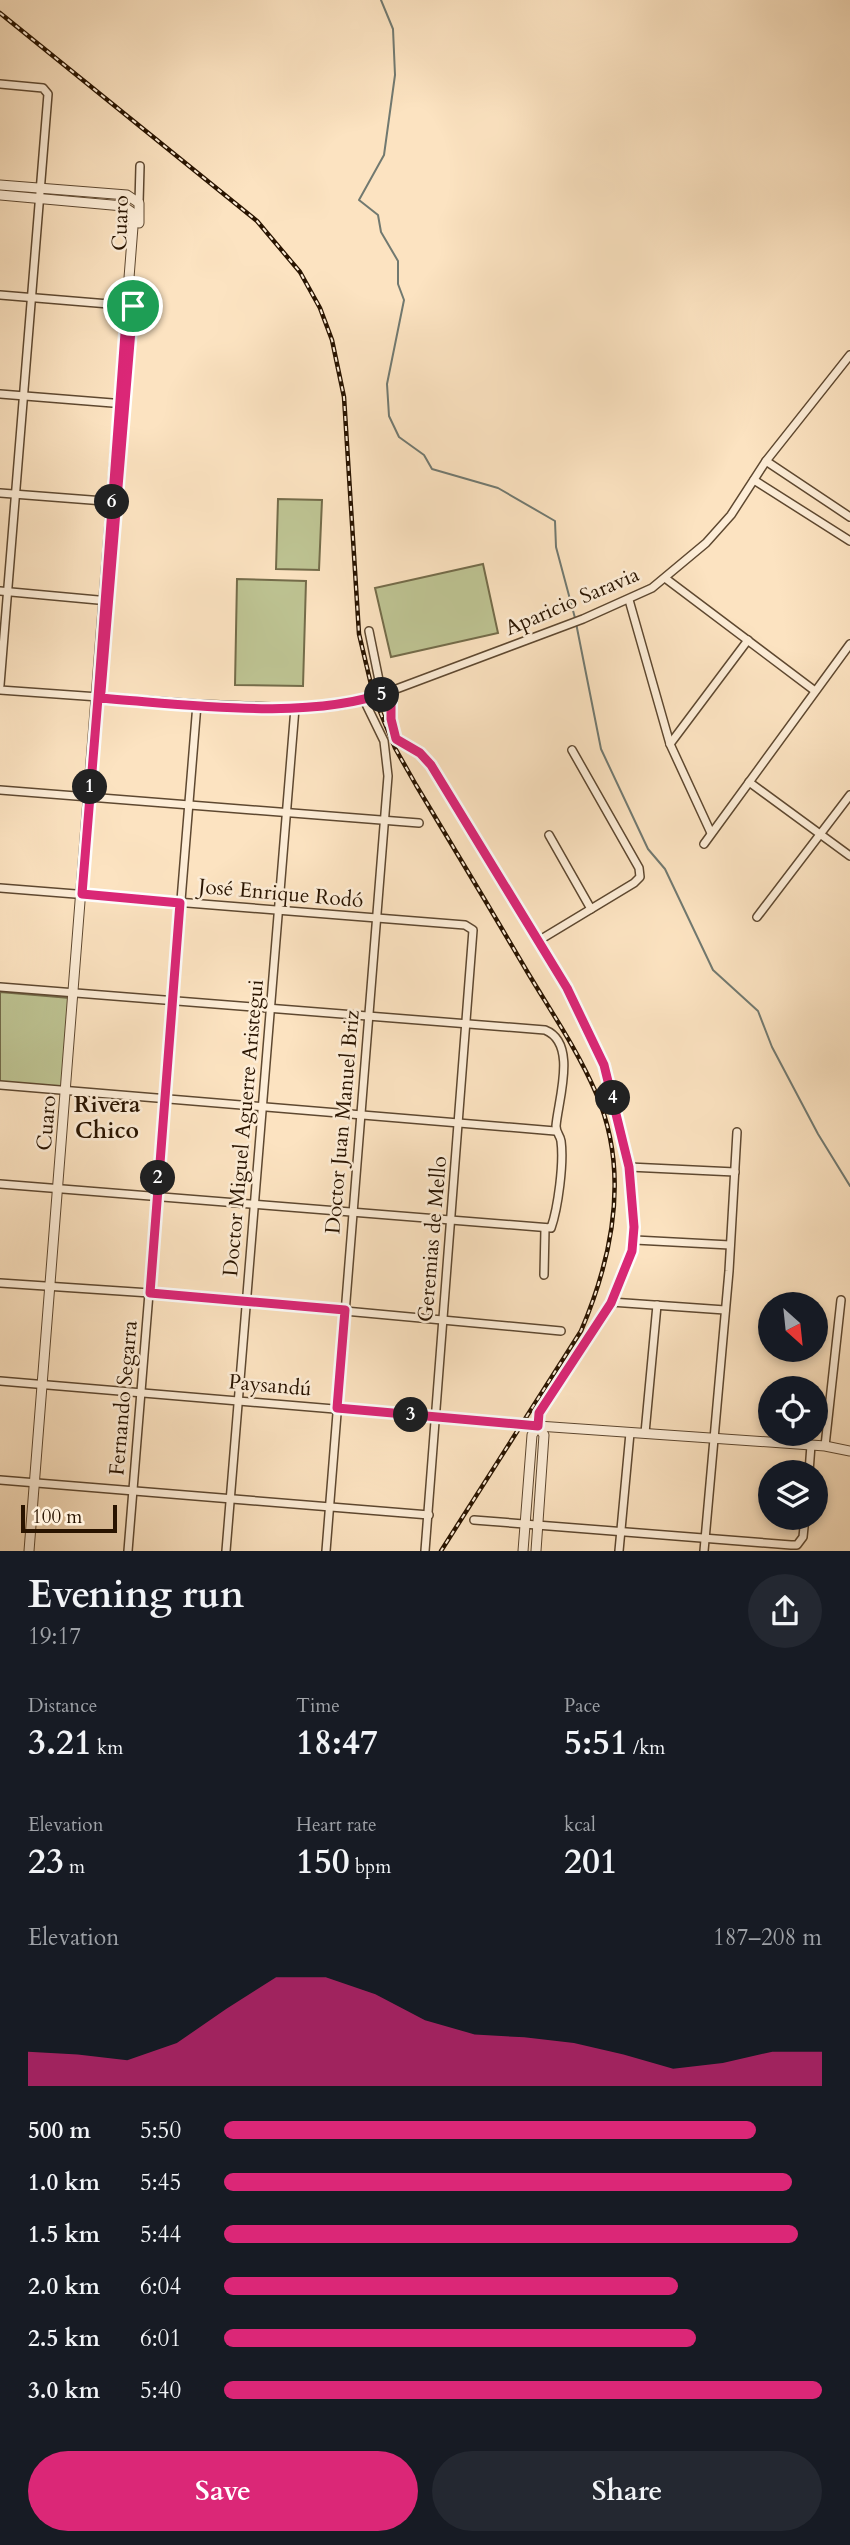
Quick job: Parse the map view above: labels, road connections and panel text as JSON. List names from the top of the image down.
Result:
{
  "streets": {
    "street": [
      "Cuaro",
      "Aparicio Saravia",
      "José Enrique Rodó",
      "Doctor Juan Manuel Briz",
      "Doctor Miguel Aguerre Aristegui",
      "Geremias de Mello",
      "Paysandú",
      "Fernando Segarra"
    ]
  },
  "crossings": [
    ["Cuaro", "Aparicio Saravia"],
    ["Cuaro", "José Enrique Rodó"],
    ["Cuaro", "Paysandú"],
    ["Aparicio Saravia", "Doctor Juan Manuel Briz"],
    ["Aparicio Saravia", "Doctor Miguel Aguerre Aristegui"],
    ["Aparicio Saravia", "Fernando Segarra"],
    ["José Enrique Rodó", "Doctor Juan Manuel Briz"],
    ["José Enrique Rodó", "Doctor Miguel Aguerre Aristegui"],
    ["José Enrique Rodó", "Geremias de Mello"],
    ["José Enrique Rodó", "Fernando Segarra"],
    ["Doctor Juan Manuel Briz", "Paysandú"],
    ["Doctor Miguel Aguerre Aristegui", "Paysandú"],
    ["Geremias de Mello", "Paysandú"],
    ["Paysandú", "Fernando Segarra"]
  ],
  "districts": ["Rivera Chico"],
  "scale_bar": "100 m",
  "north": "bottom right",
  "page": {
    "pins": [
      "6",
      "5",
      "1",
      "4",
      "2",
      "3"
    ],
    "scale": "100 m",
    "heading": ["Evening run", "19:17"],
    "stats": [
      ["Distance", "3.21 km"],
      ["Time", "18:47"],
      ["Pace", "5:51 /km"],
      ["Elevation", "23 m"],
      ["Heart rate", "150 bpm"],
      ["kcal", "201"]
    ],
    "chart": ["Elevation", "187–208 m"],
    "list": [
      {
        "name": "500 m",
        "note": "5:50"
      },
      {
        "name": "1.0 km",
        "note": "5:45"
      },
      {
        "name": "1.5 km",
        "note": "5:44"
      },
      {
        "name": "2.0 km",
        "note": "6:04"
      },
      {
        "name": "2.5 km",
        "note": "6:01"
      },
      {
        "name": "3.0 km",
        "note": "5:40"
      }
    ],
    "buttons": ["Save", "Share"]
  }
}
